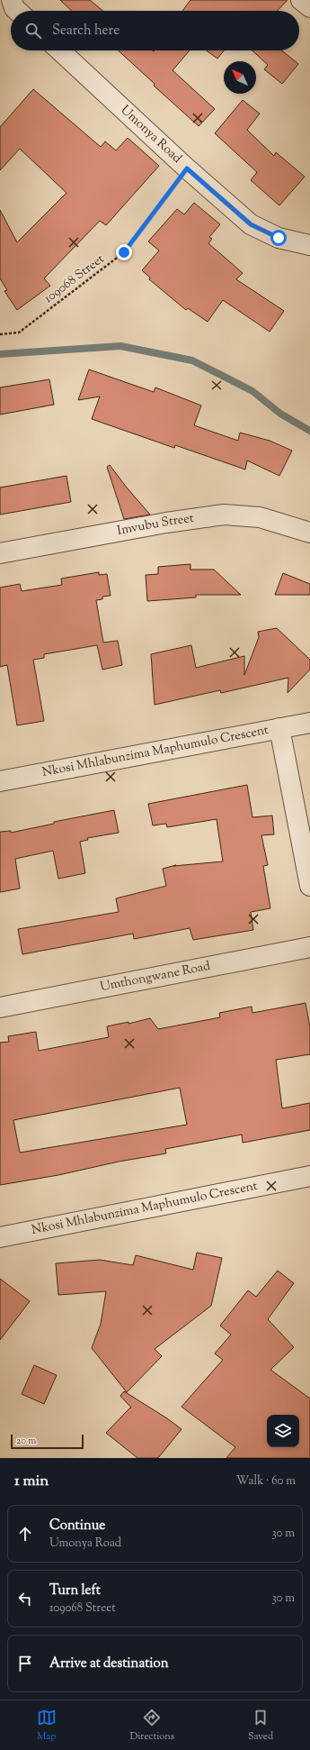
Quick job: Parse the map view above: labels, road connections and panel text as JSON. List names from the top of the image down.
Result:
{
  "streets": {
    "street": [
      "Umonya Road",
      "Imvubu Street",
      "Nkosi Mhlabunzima Maphumulo Crescent",
      "Umthongwane Road"
    ],
    "path": ["109068 Street"]
  },
  "crossings": [
    ["Umonya Road", "109068 Street"]
  ],
  "scale_bar": "20 m",
  "north": "top left",
  "page": {
    "search": "Search here",
    "scale": "20 m",
    "heading": ["1 min", "Walk · 60 m"],
    "list": [
      ["Continue", "Umonya Road", "30 m"],
      ["Turn left", "109068 Street", "30 m"],
      "Arrive at destination"
    ],
    "nav": ["Map", "Directions", "Saved"]
  }
}
